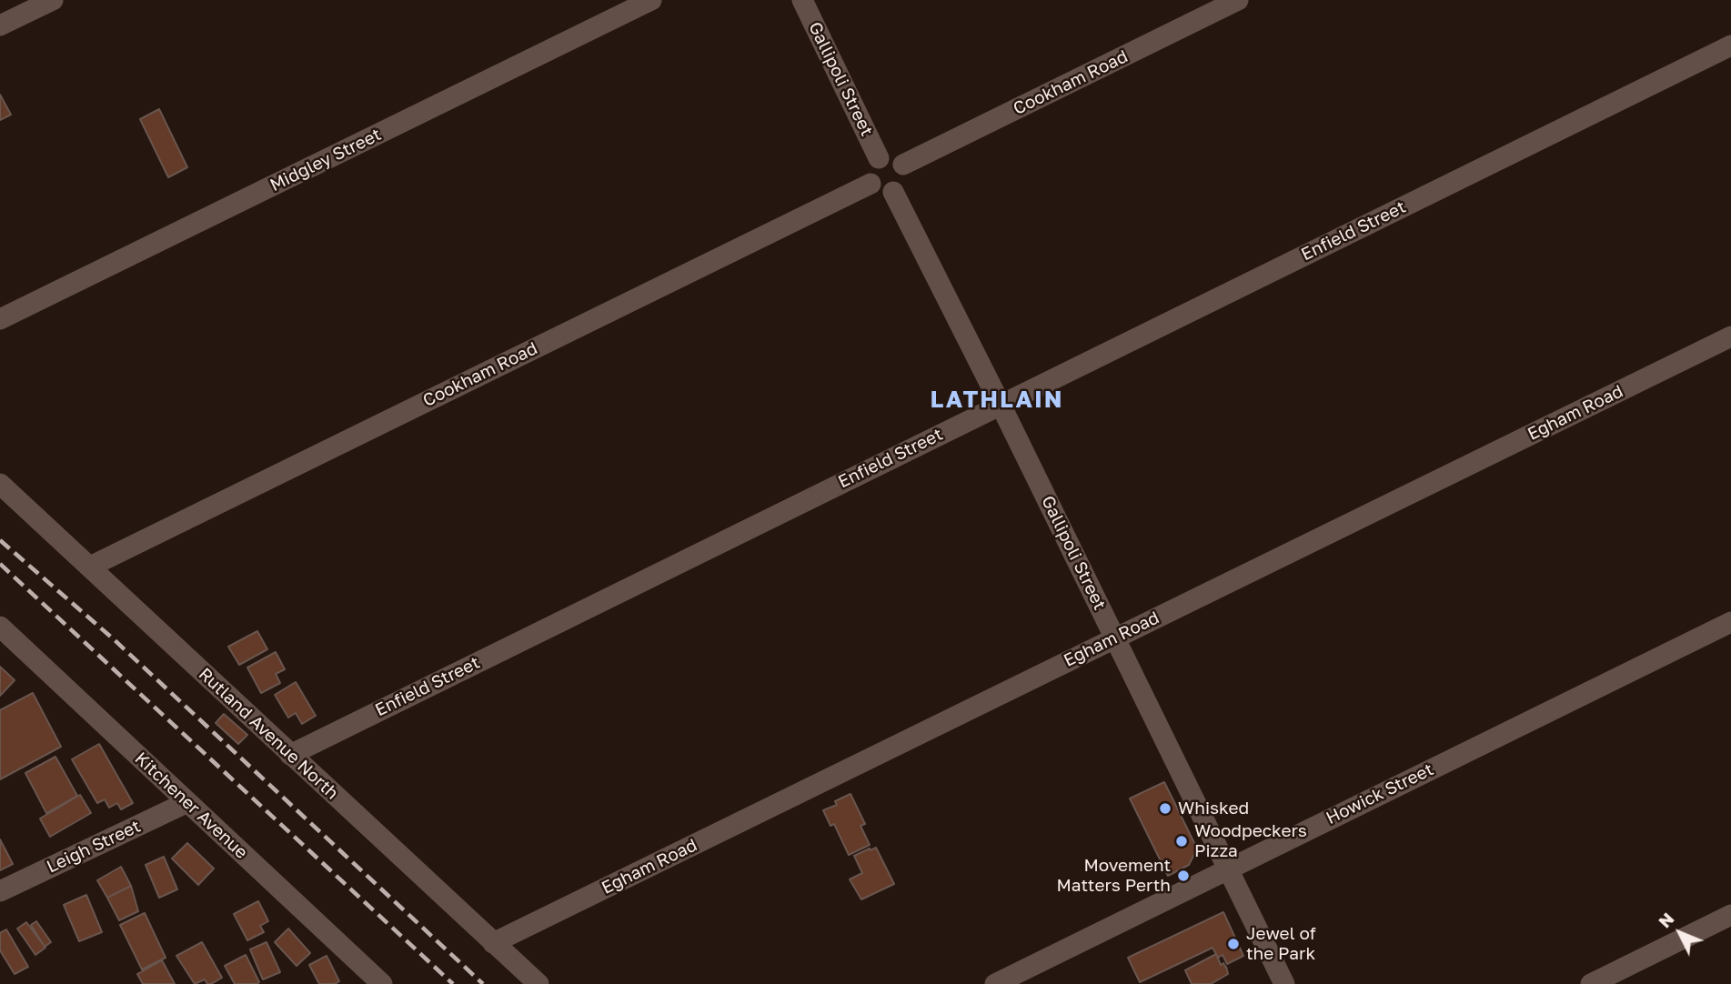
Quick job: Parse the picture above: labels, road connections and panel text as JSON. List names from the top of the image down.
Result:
{
  "streets": {
    "street": [
      "Gallipoli Street",
      "Cookham Road",
      "Midgley Street",
      "Enfield Street",
      "Egham Road",
      "Rutland Avenue North",
      "Howick Street",
      "Kitchener Avenue",
      "Leigh Street"
    ]
  },
  "crossings": [
    ["Gallipoli Street", "Cookham Road"],
    ["Gallipoli Street", "Enfield Street"],
    ["Gallipoli Street", "Egham Road"],
    ["Gallipoli Street", "Howick Street"],
    ["Cookham Road", "Rutland Avenue North"],
    ["Enfield Street", "Rutland Avenue North"],
    ["Egham Road", "Rutland Avenue North"],
    ["Kitchener Avenue", "Leigh Street"]
  ],
  "districts": ["LATHLAIN"],
  "places": [
    "Whisked",
    "Woodpeckers Pizza",
    "Movement Matters Perth",
    "Jewel of the Park"
  ],
  "north": "top left"
}
